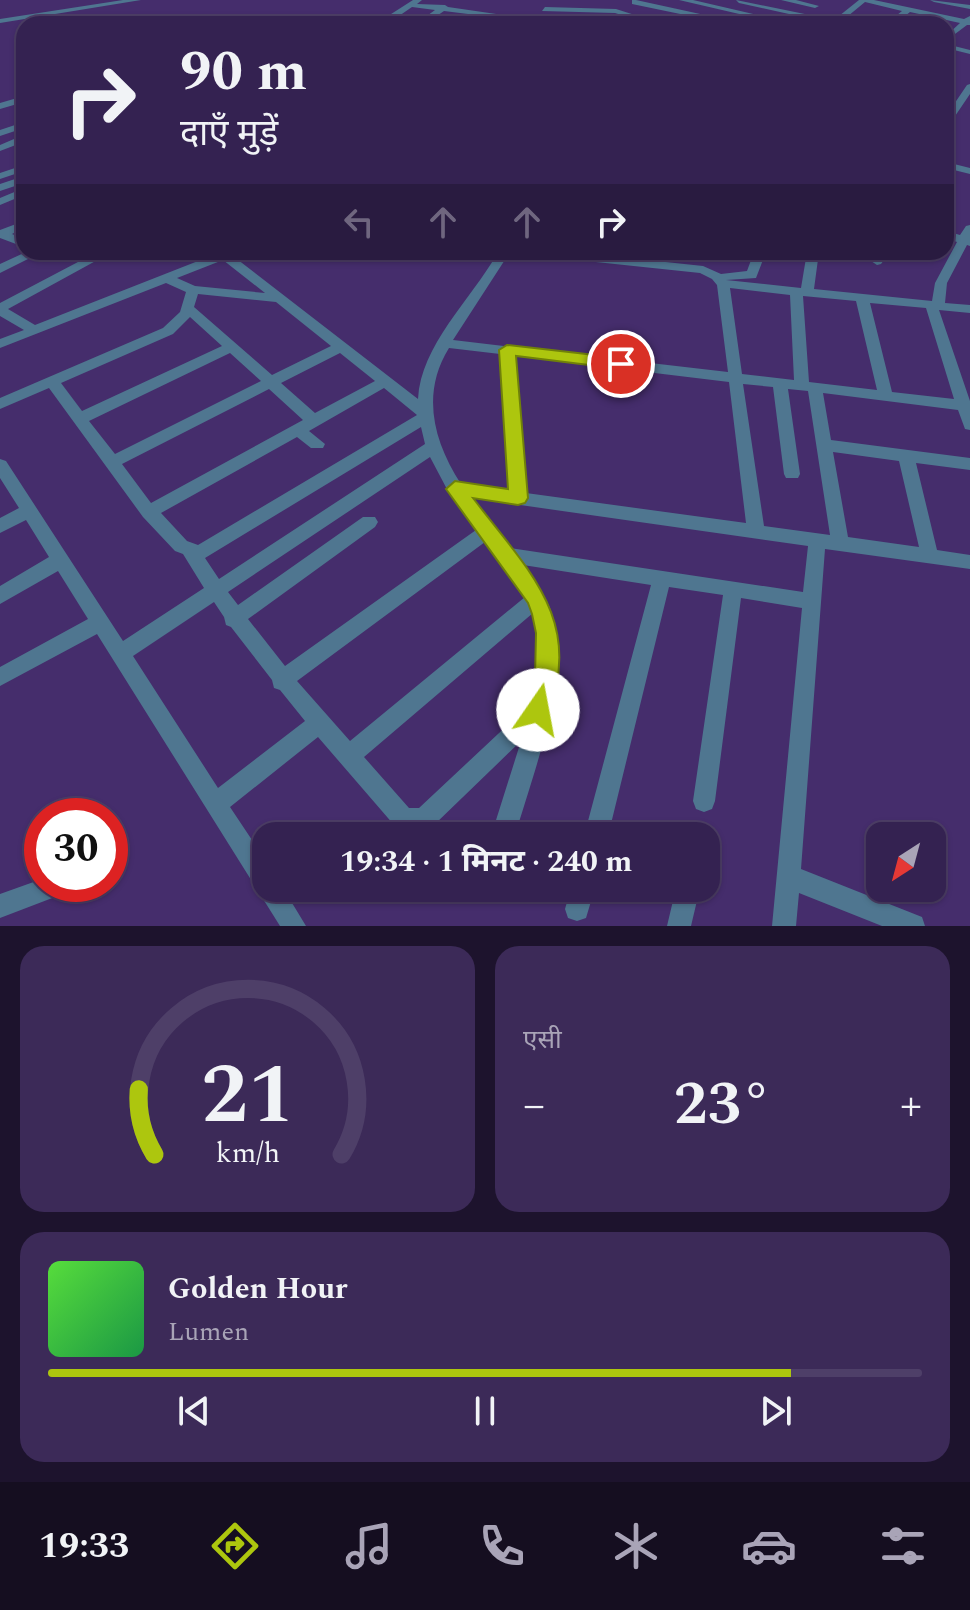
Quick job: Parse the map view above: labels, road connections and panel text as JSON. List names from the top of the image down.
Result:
{
  "north": "bottom left",
  "page": {
    "turn": ["90 m", "दाएँ मुड़ें"],
    "limit": "30",
    "trip": "19:34 · 1 मिनट · 240 m",
    "tile": "एसी",
    "heat": ["−", "23°", "+"],
    "song": ["Golden Hour", "Lumen"],
    "tabs": "19:33",
    "gauge": ["21", "km/h"]
  }
}
